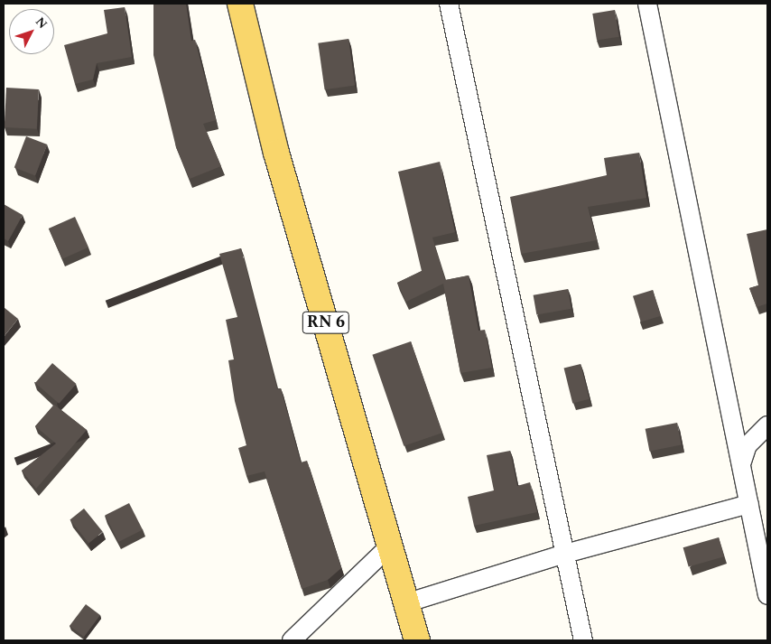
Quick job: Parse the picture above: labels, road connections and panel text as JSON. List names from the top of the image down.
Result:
{
  "streets": {
    "main road": ["RN 6"]
  },
  "north": "top right"
}
